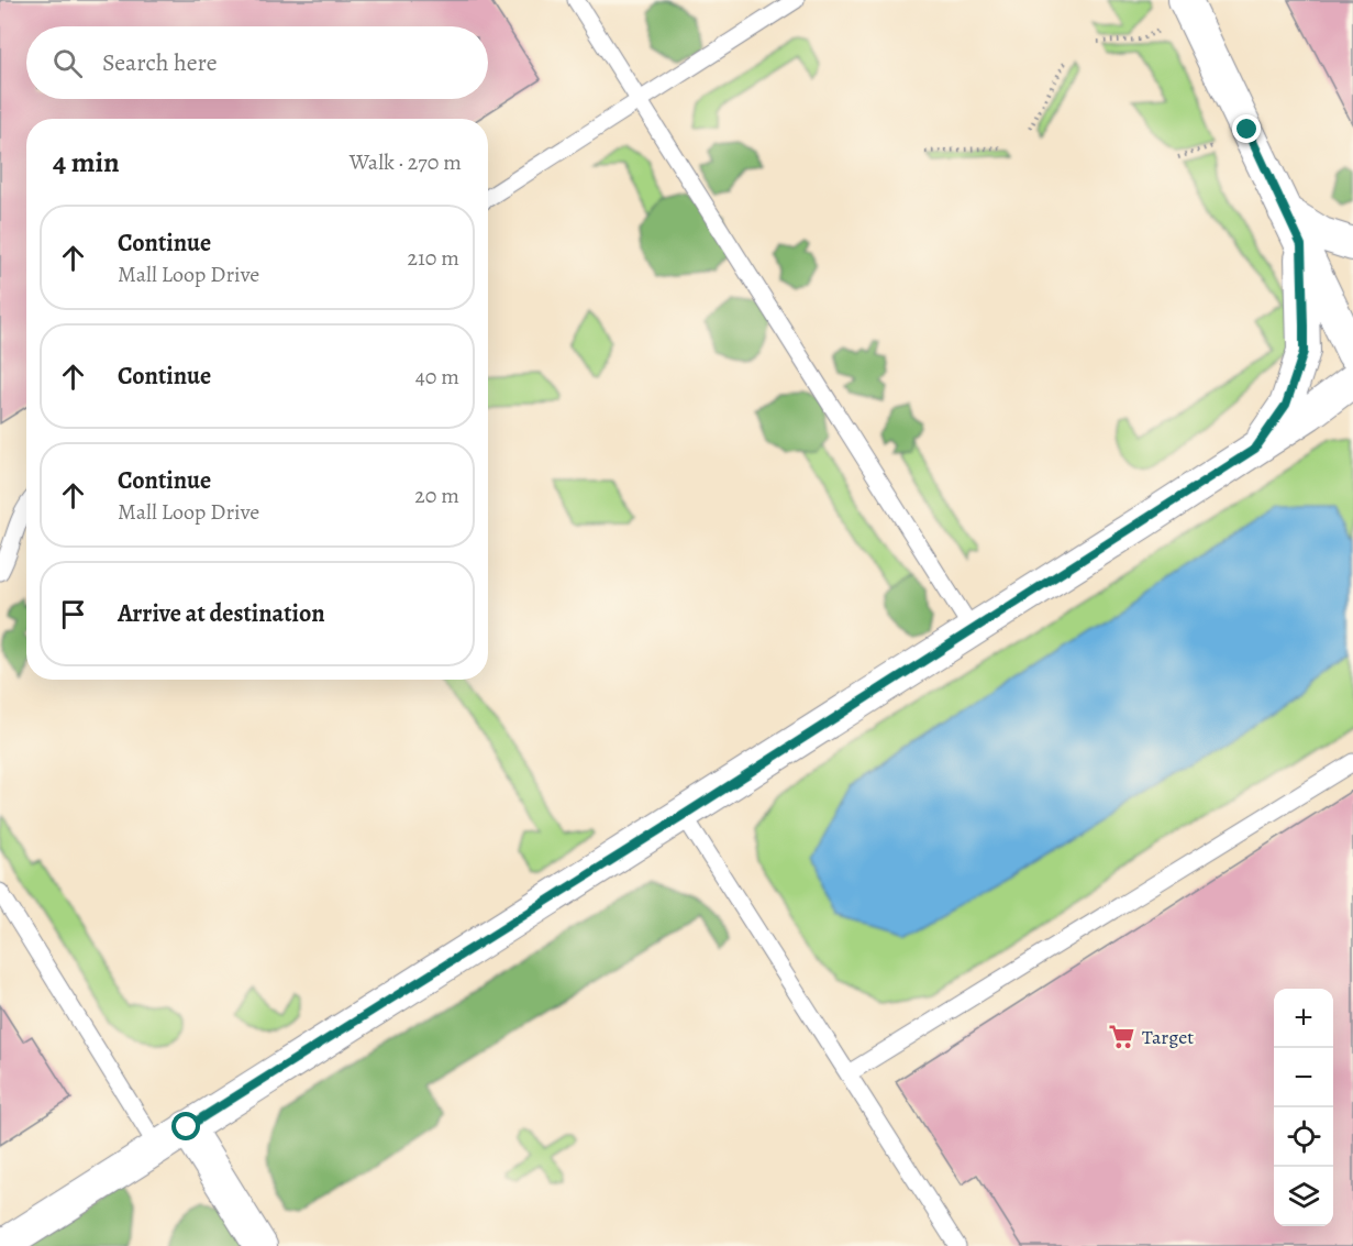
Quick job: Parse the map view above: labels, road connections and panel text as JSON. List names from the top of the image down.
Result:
{
  "places": {
    "supermarket": ["Target"]
  },
  "page": {
    "search": "Search here",
    "heading": ["4 min", "Walk · 270 m"],
    "list": [
      ["Continue", "Mall Loop Drive", "210 m"],
      ["Continue", "40 m"],
      ["Continue", "Mall Loop Drive", "20 m"],
      "Arrive at destination"
    ],
    "map_buttons": ["+", "−"]
  }
}
